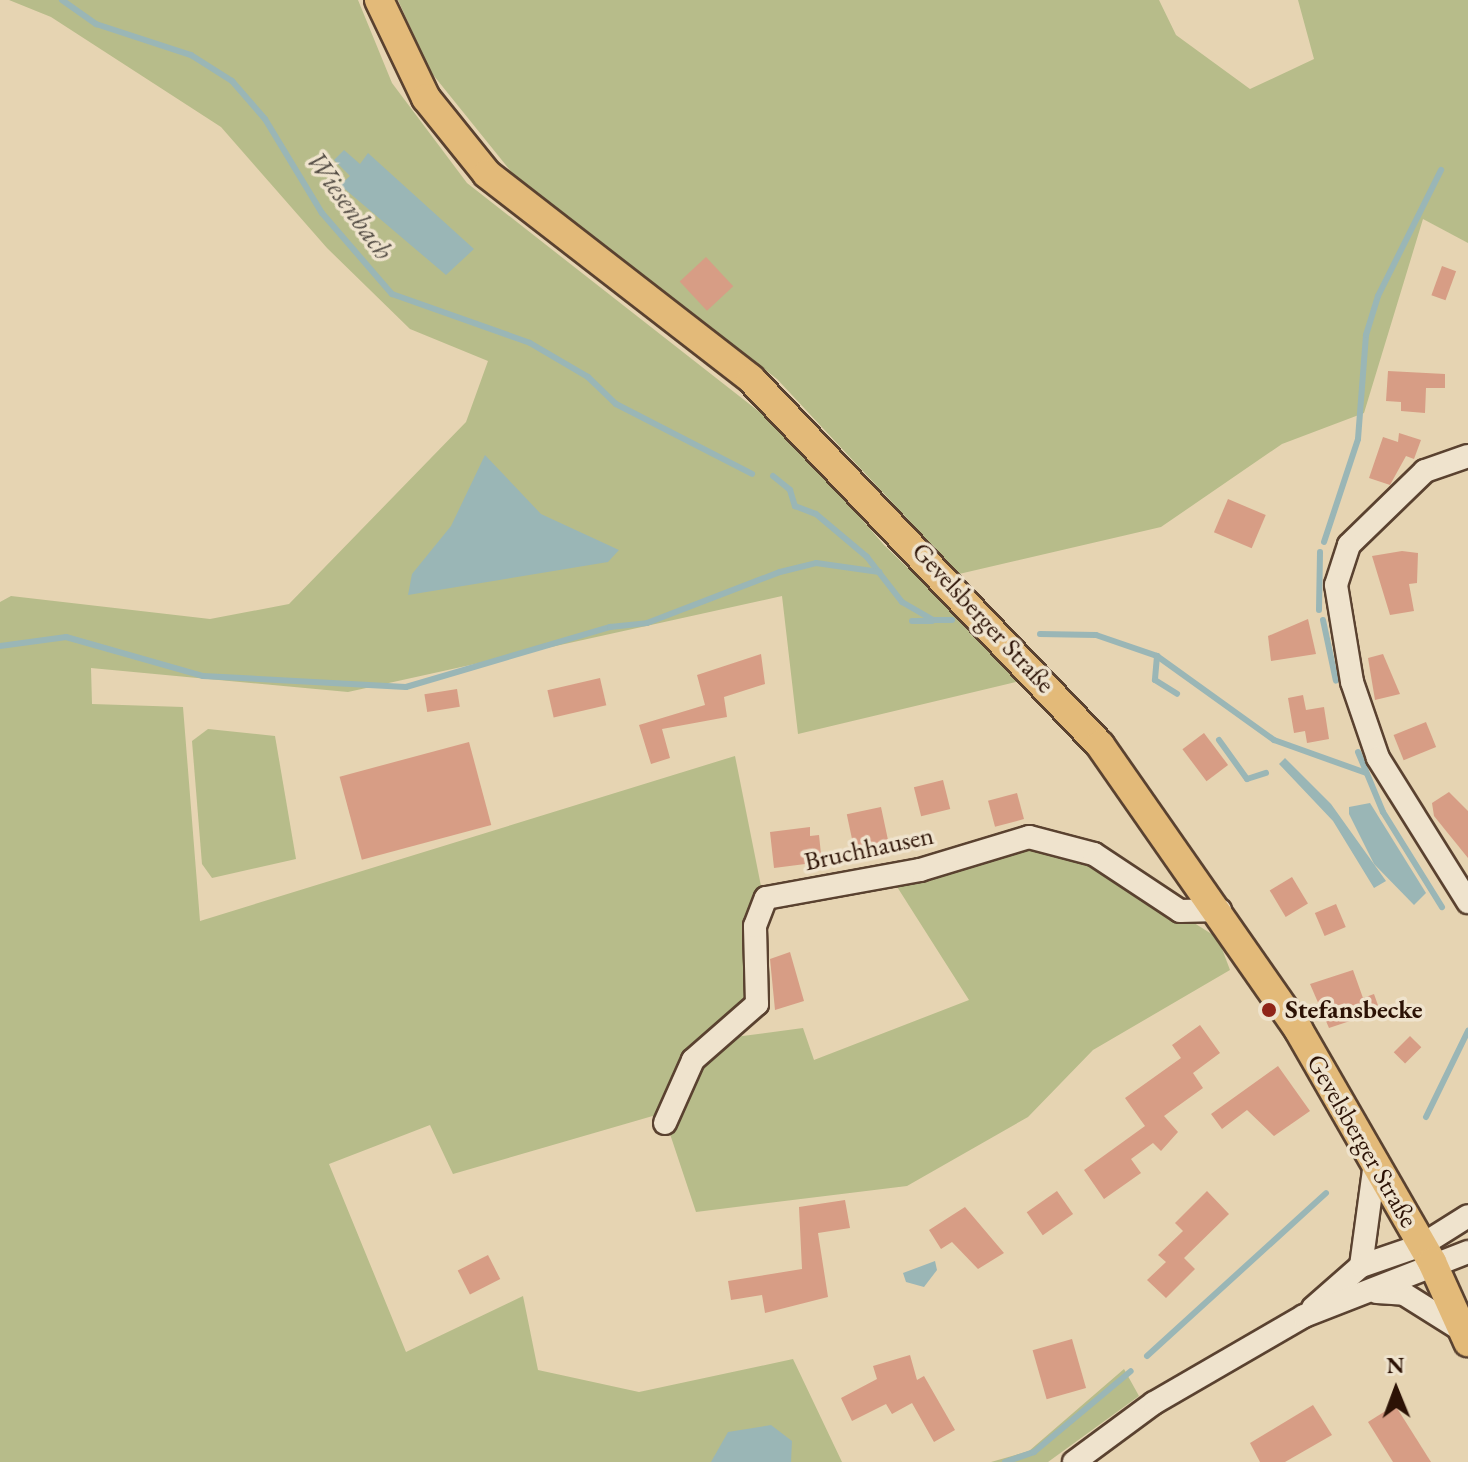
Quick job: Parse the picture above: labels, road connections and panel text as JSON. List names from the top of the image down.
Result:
{
  "streets": {
    "main road": ["Gevelsberger Straße"],
    "street": ["Bruchhausen"]
  },
  "crossings": [
    ["Gevelsberger Straße", "Bruchhausen"]
  ],
  "water": ["Wiesenbach"],
  "places": ["Stefansbecke"],
  "north": "top"
}
